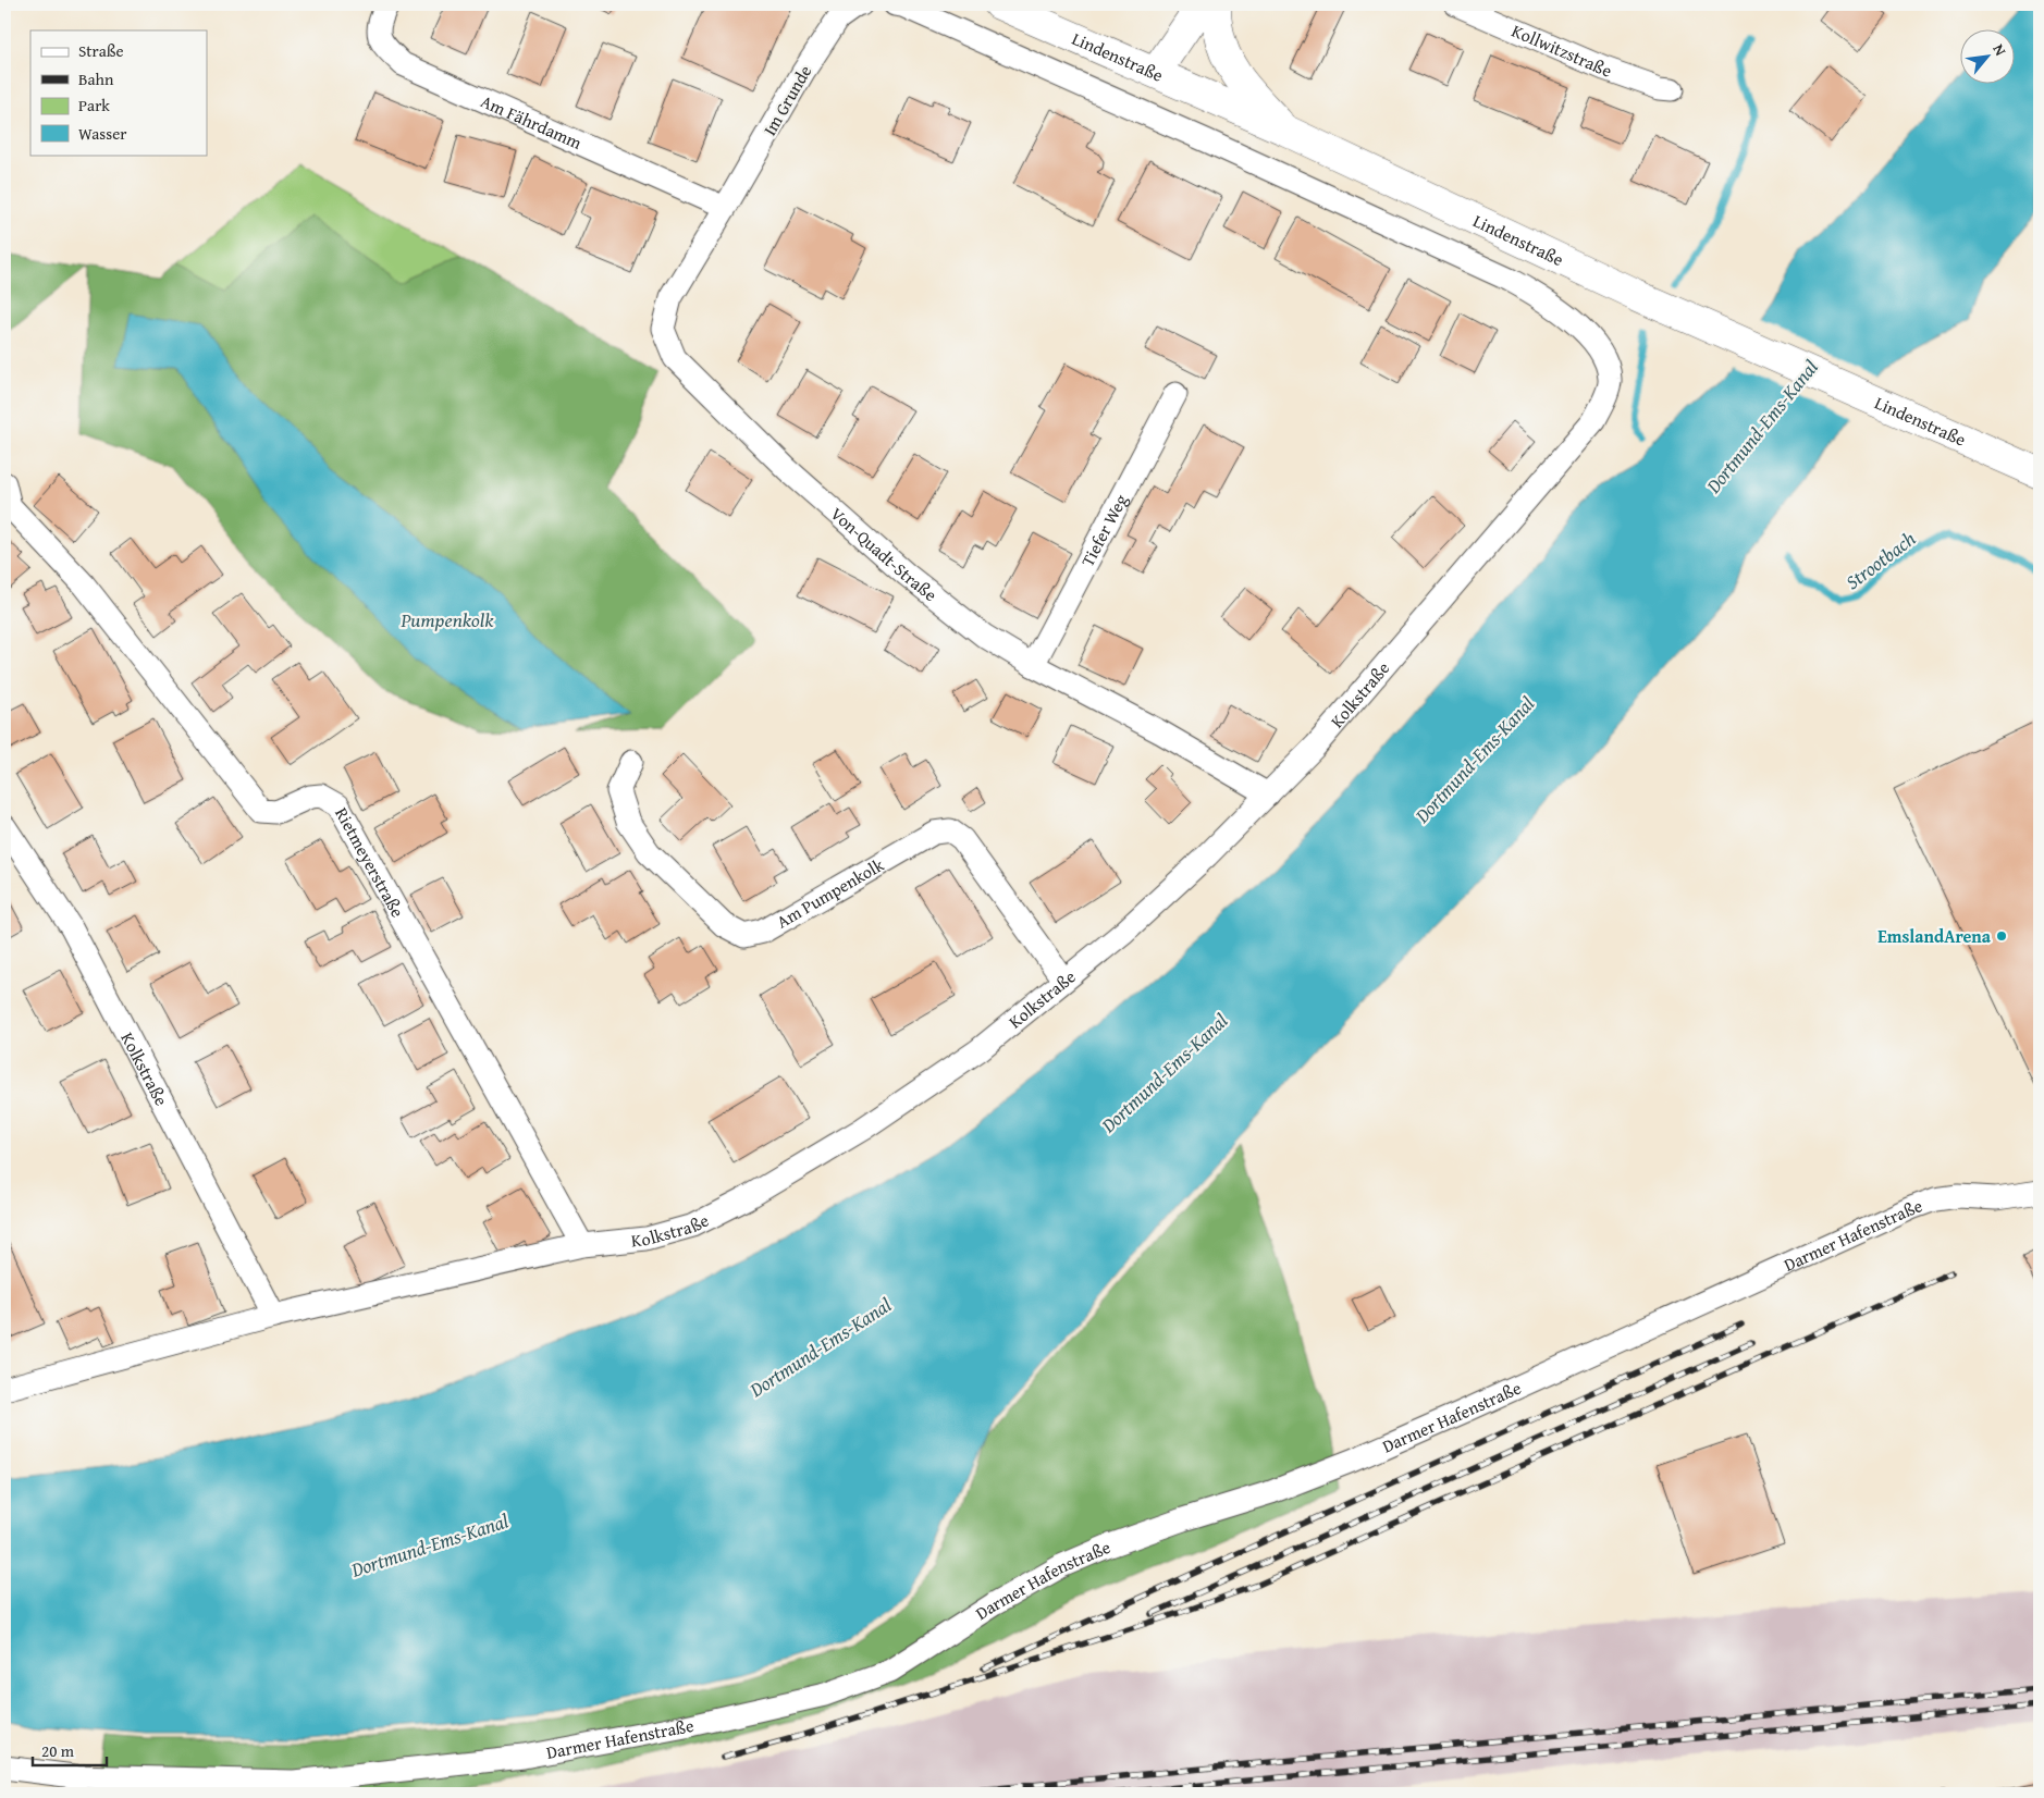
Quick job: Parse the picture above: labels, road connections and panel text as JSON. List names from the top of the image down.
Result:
{
  "streets": {
    "main road": ["Lindenstraße"],
    "street": [
      "Kollwitzstraße",
      "Im Grunde",
      "Am Fährdamm",
      "Tiefer Weg",
      "Von-Quadt-Straße",
      "Kolkstraße",
      "Rietmeyerstraße",
      "Am Pumpenkolk",
      "Darmer Hafenstraße"
    ]
  },
  "crossings": [
    ["Im Grunde", "Am Fährdamm"],
    ["Im Grunde", "Von-Quadt-Straße"],
    ["Am Fährdamm", "Von-Quadt-Straße"],
    ["Tiefer Weg", "Von-Quadt-Straße"],
    ["Von-Quadt-Straße", "Kolkstraße"],
    ["Kolkstraße", "Rietmeyerstraße"],
    ["Kolkstraße", "Am Pumpenkolk"]
  ],
  "water": ["Dortmund-Ems-Kanal", "Strootbach", "Pumpenkolk"],
  "places": ["EmslandArena"],
  "legend": [
    "Straße",
    "Bahn",
    "Park",
    "Wasser"
  ],
  "scale_bar": "20 m",
  "north": "top right"
}
